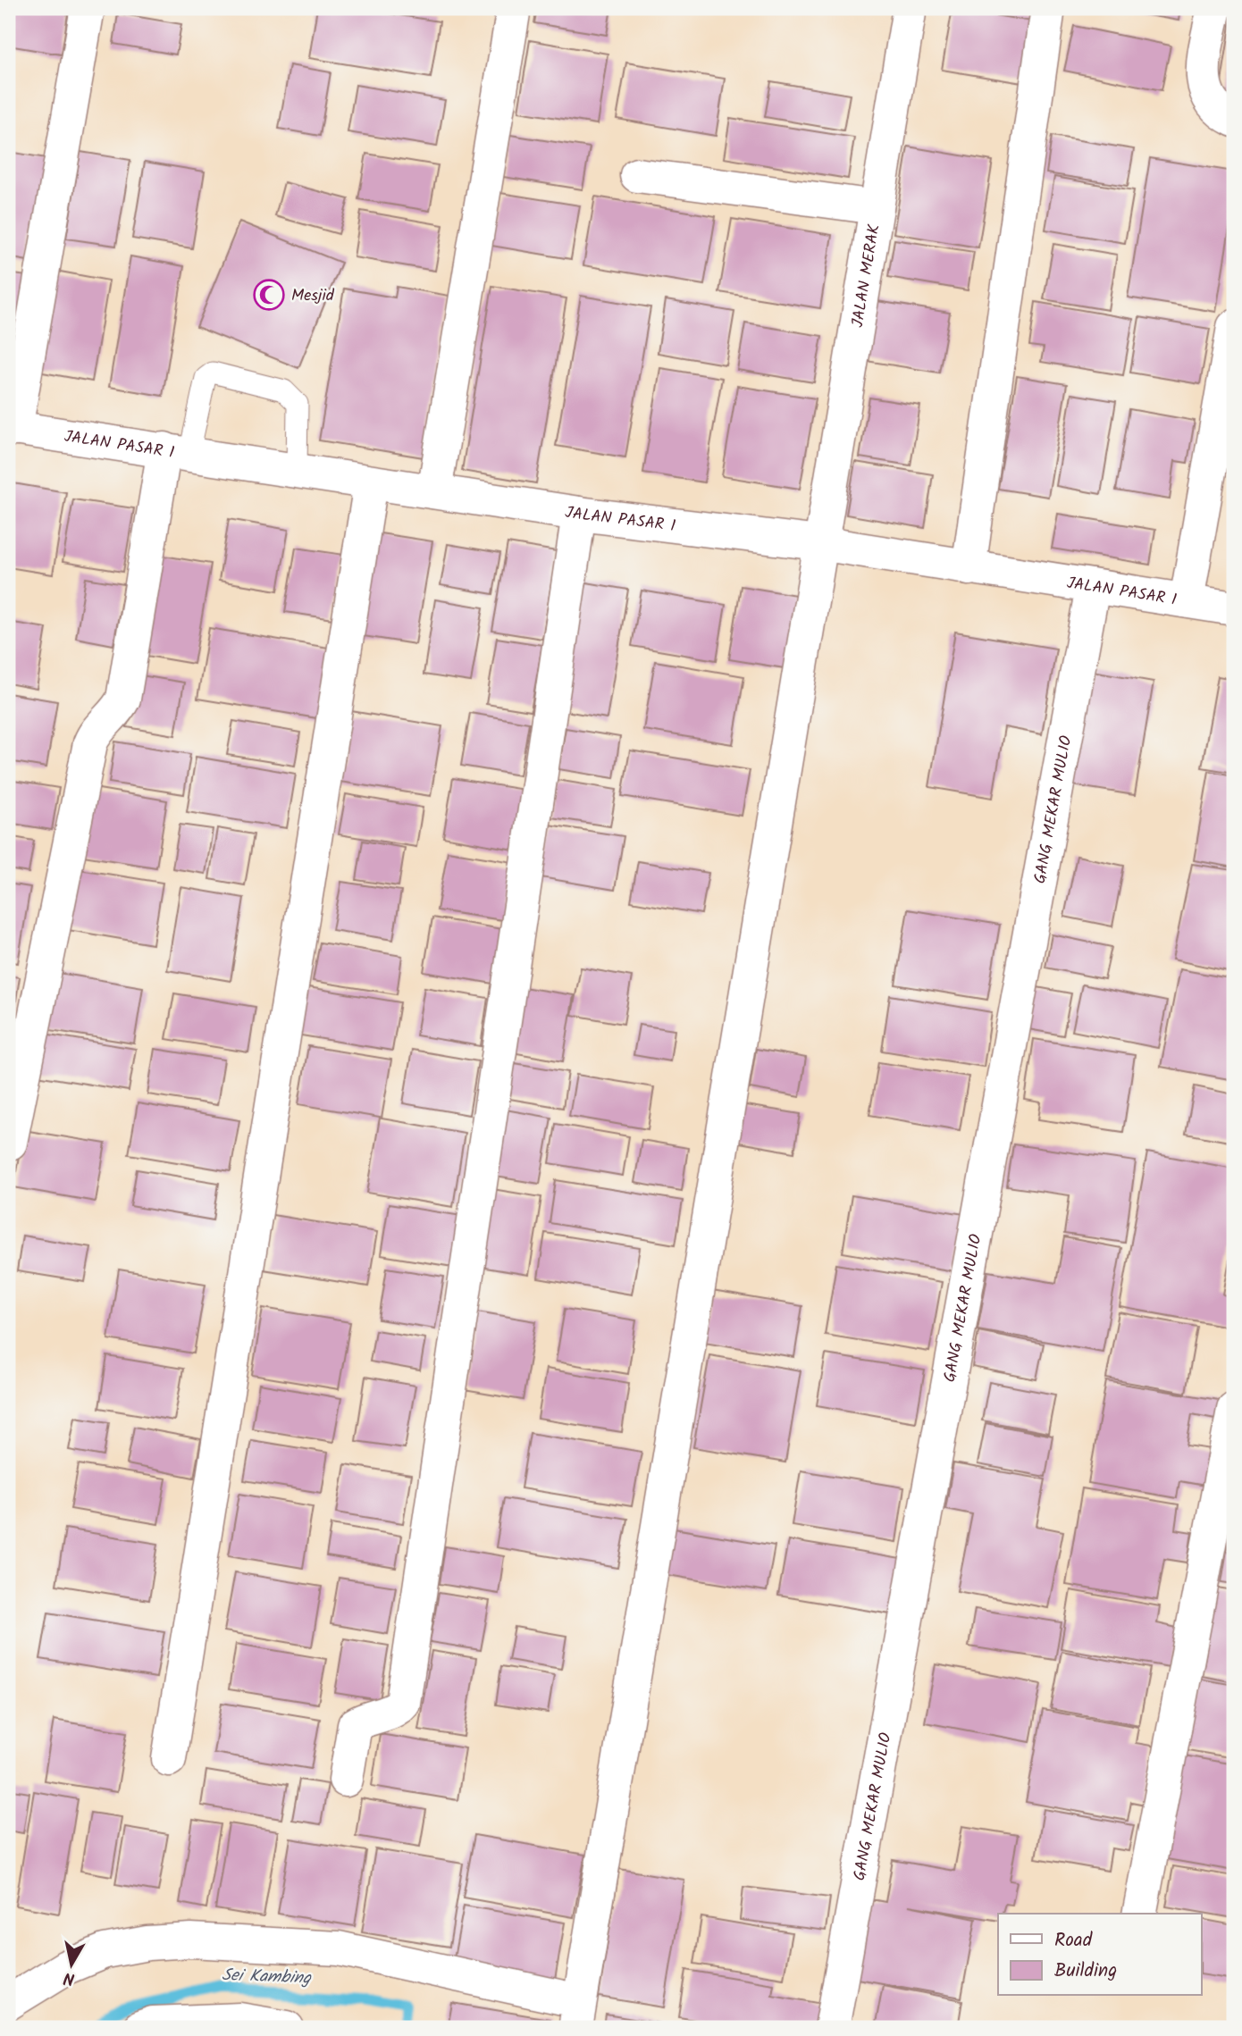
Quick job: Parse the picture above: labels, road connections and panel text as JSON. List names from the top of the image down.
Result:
{
  "streets": {
    "street": ["JALAN MERAK", "JALAN PASAR 1", "GANG MEKAR MULIO"]
  },
  "crossings": [
    ["JALAN MERAK", "JALAN PASAR 1"],
    ["JALAN PASAR 1", "GANG MEKAR MULIO"]
  ],
  "water": ["Sei Kambing"],
  "places": {
    "mosque": ["Mesjid"]
  },
  "legend": ["Road", "Building"],
  "north": "bottom"
}
